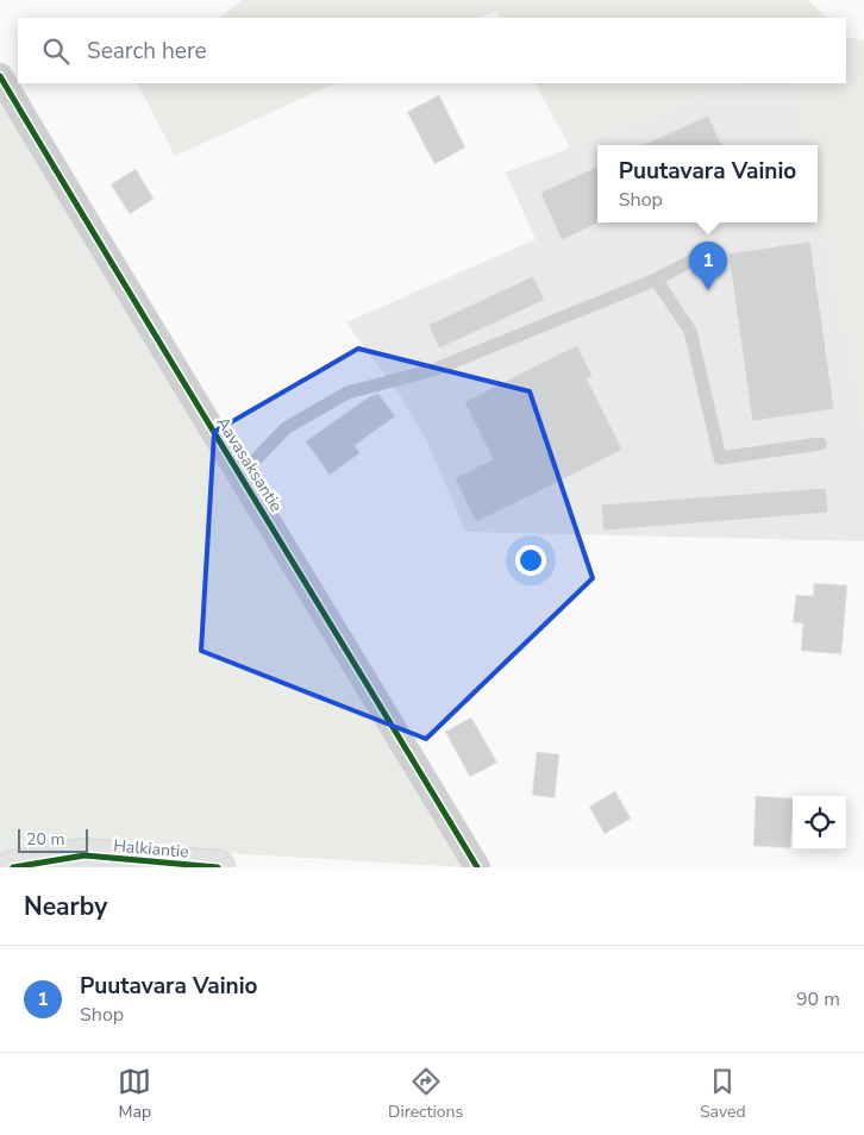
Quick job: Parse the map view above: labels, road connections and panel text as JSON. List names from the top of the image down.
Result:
{
  "streets": {
    "street": ["Aavasaksantie", "Halkiantie"]
  },
  "scale_bar": "20 m",
  "page": {
    "search": "Search here",
    "popup": ["Puutavara Vainio", "Shop"],
    "pins": "1",
    "scale": "20 m",
    "heading": "Nearby",
    "list": [
      {
        "mark": "1",
        "name": "Puutavara Vainio",
        "note": "Shop",
        "value": "90 m"
      }
    ],
    "nav": ["Map", "Directions", "Saved"]
  }
}
